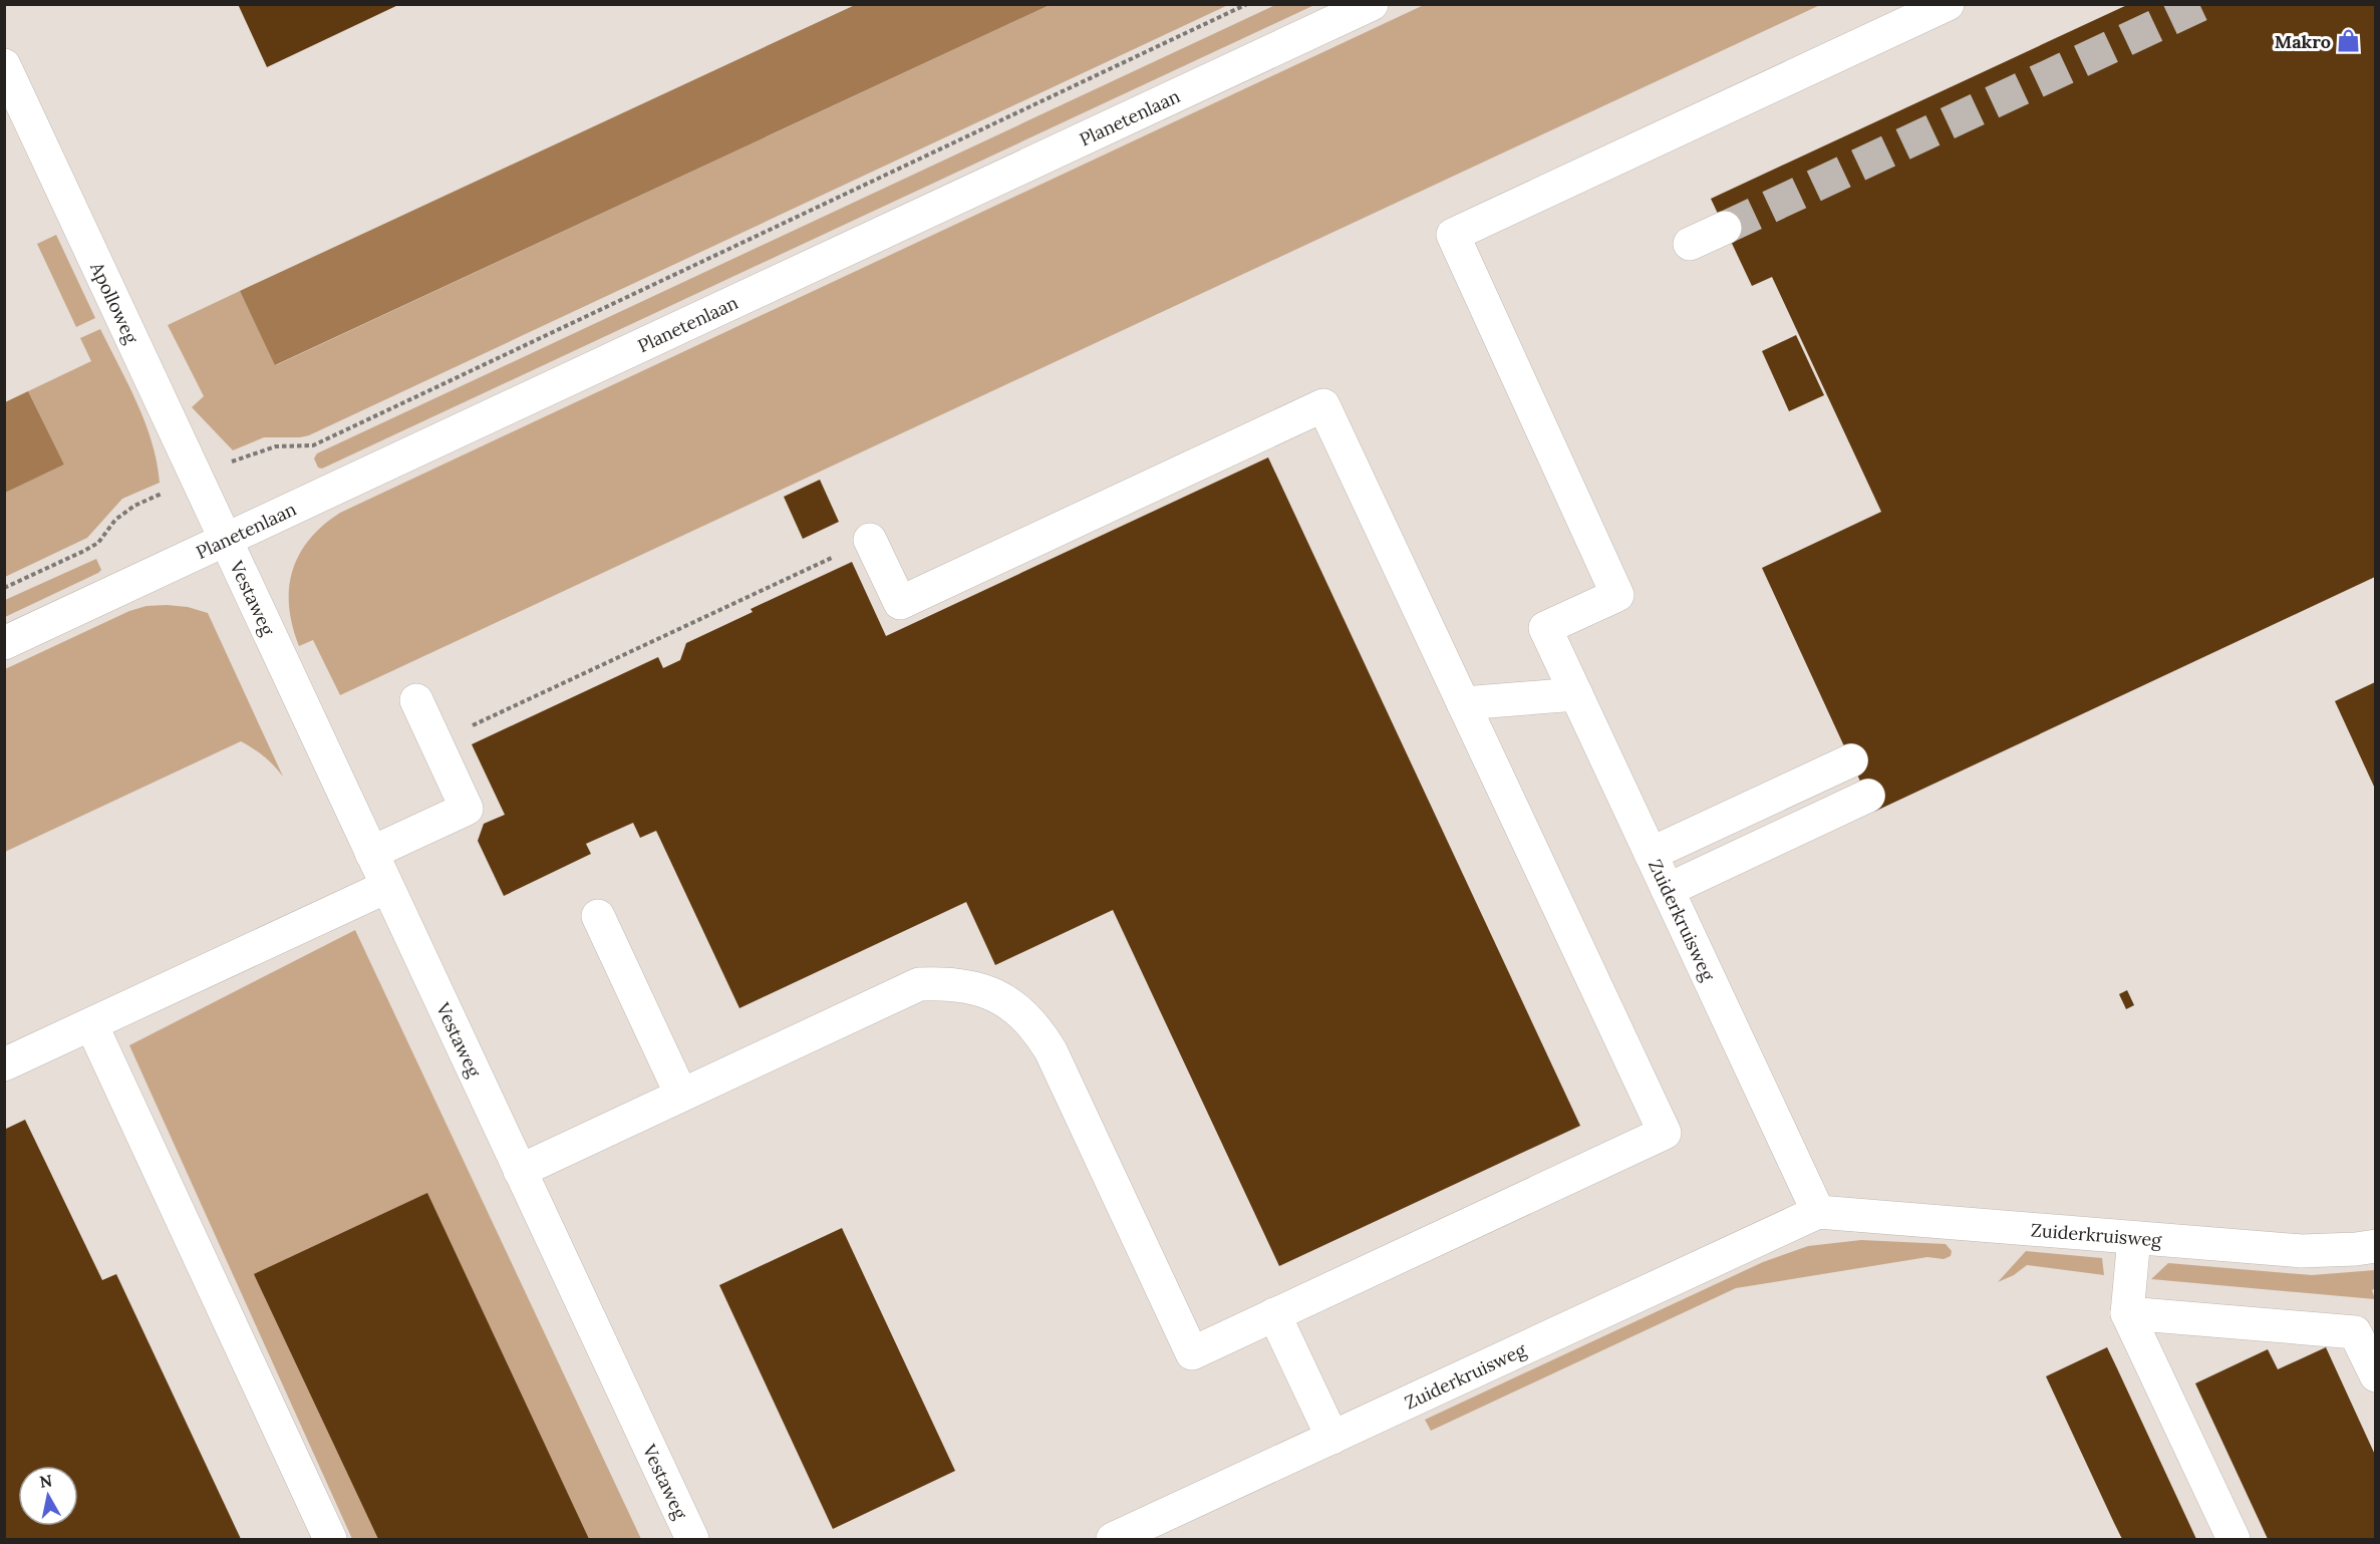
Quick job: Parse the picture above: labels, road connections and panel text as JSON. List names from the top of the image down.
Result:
{
  "streets": {
    "street": [
      "Planetenlaan",
      "Apolloweg",
      "Vestaweg",
      "Zuiderkruisweg"
    ]
  },
  "crossings": [
    ["Planetenlaan", "Apolloweg"],
    ["Planetenlaan", "Vestaweg"],
    ["Apolloweg", "Vestaweg"]
  ],
  "places": {
    "shop": ["Makro"]
  },
  "north": "top"
}
